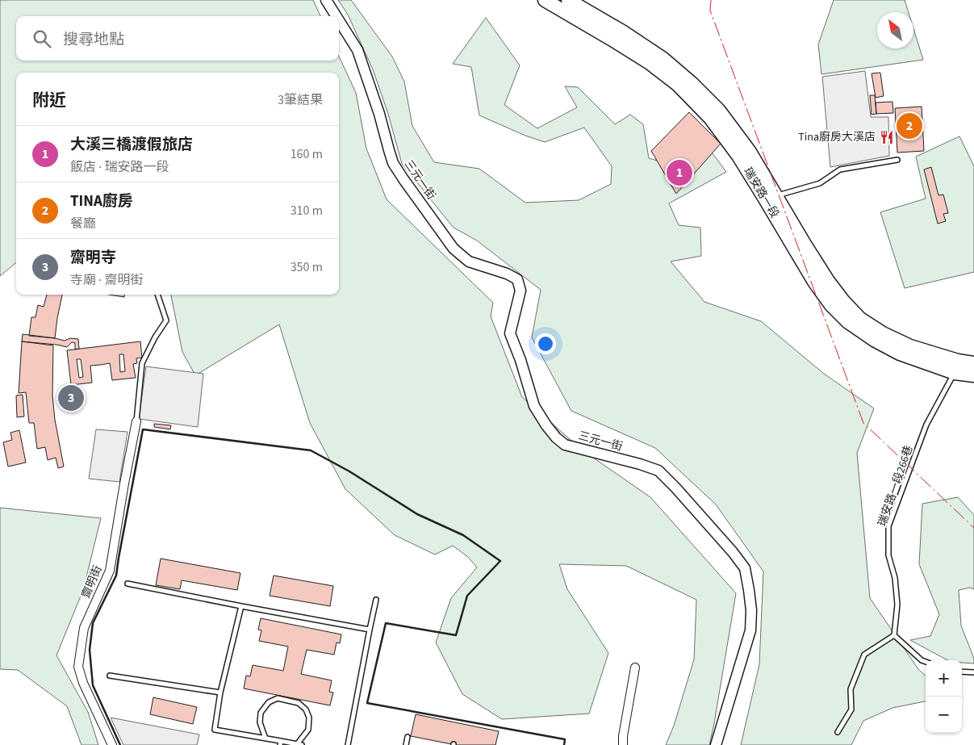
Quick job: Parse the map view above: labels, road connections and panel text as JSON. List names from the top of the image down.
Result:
{
  "streets": {
    "main road": ["瑞安路一段"],
    "street": ["三元一街", "齋明街"],
    "lane": ["瑞安路一段266巷"]
  },
  "crossings": [
    ["瑞安路一段", "瑞安路一段266巷"]
  ],
  "places": {
    "restaurant": ["Tina廚房大溪店"]
  },
  "north": "top left",
  "page": {
    "search": "搜尋地點",
    "heading": ["附近", "3筆結果"],
    "pins": ["2", "1", "3"],
    "list": [
      {
        "mark": "1",
        "name": "大溪三橋渡假旅店",
        "note": "飯店 · 瑞安路一段",
        "value": "160 m"
      },
      {
        "mark": "2",
        "name": "TINA廚房",
        "note": "餐廳",
        "value": "310 m"
      },
      {
        "mark": "3",
        "name": "齋明寺",
        "note": "寺廟 · 齋明街",
        "value": "350 m"
      }
    ],
    "map_buttons": ["+", "−"]
  }
}
